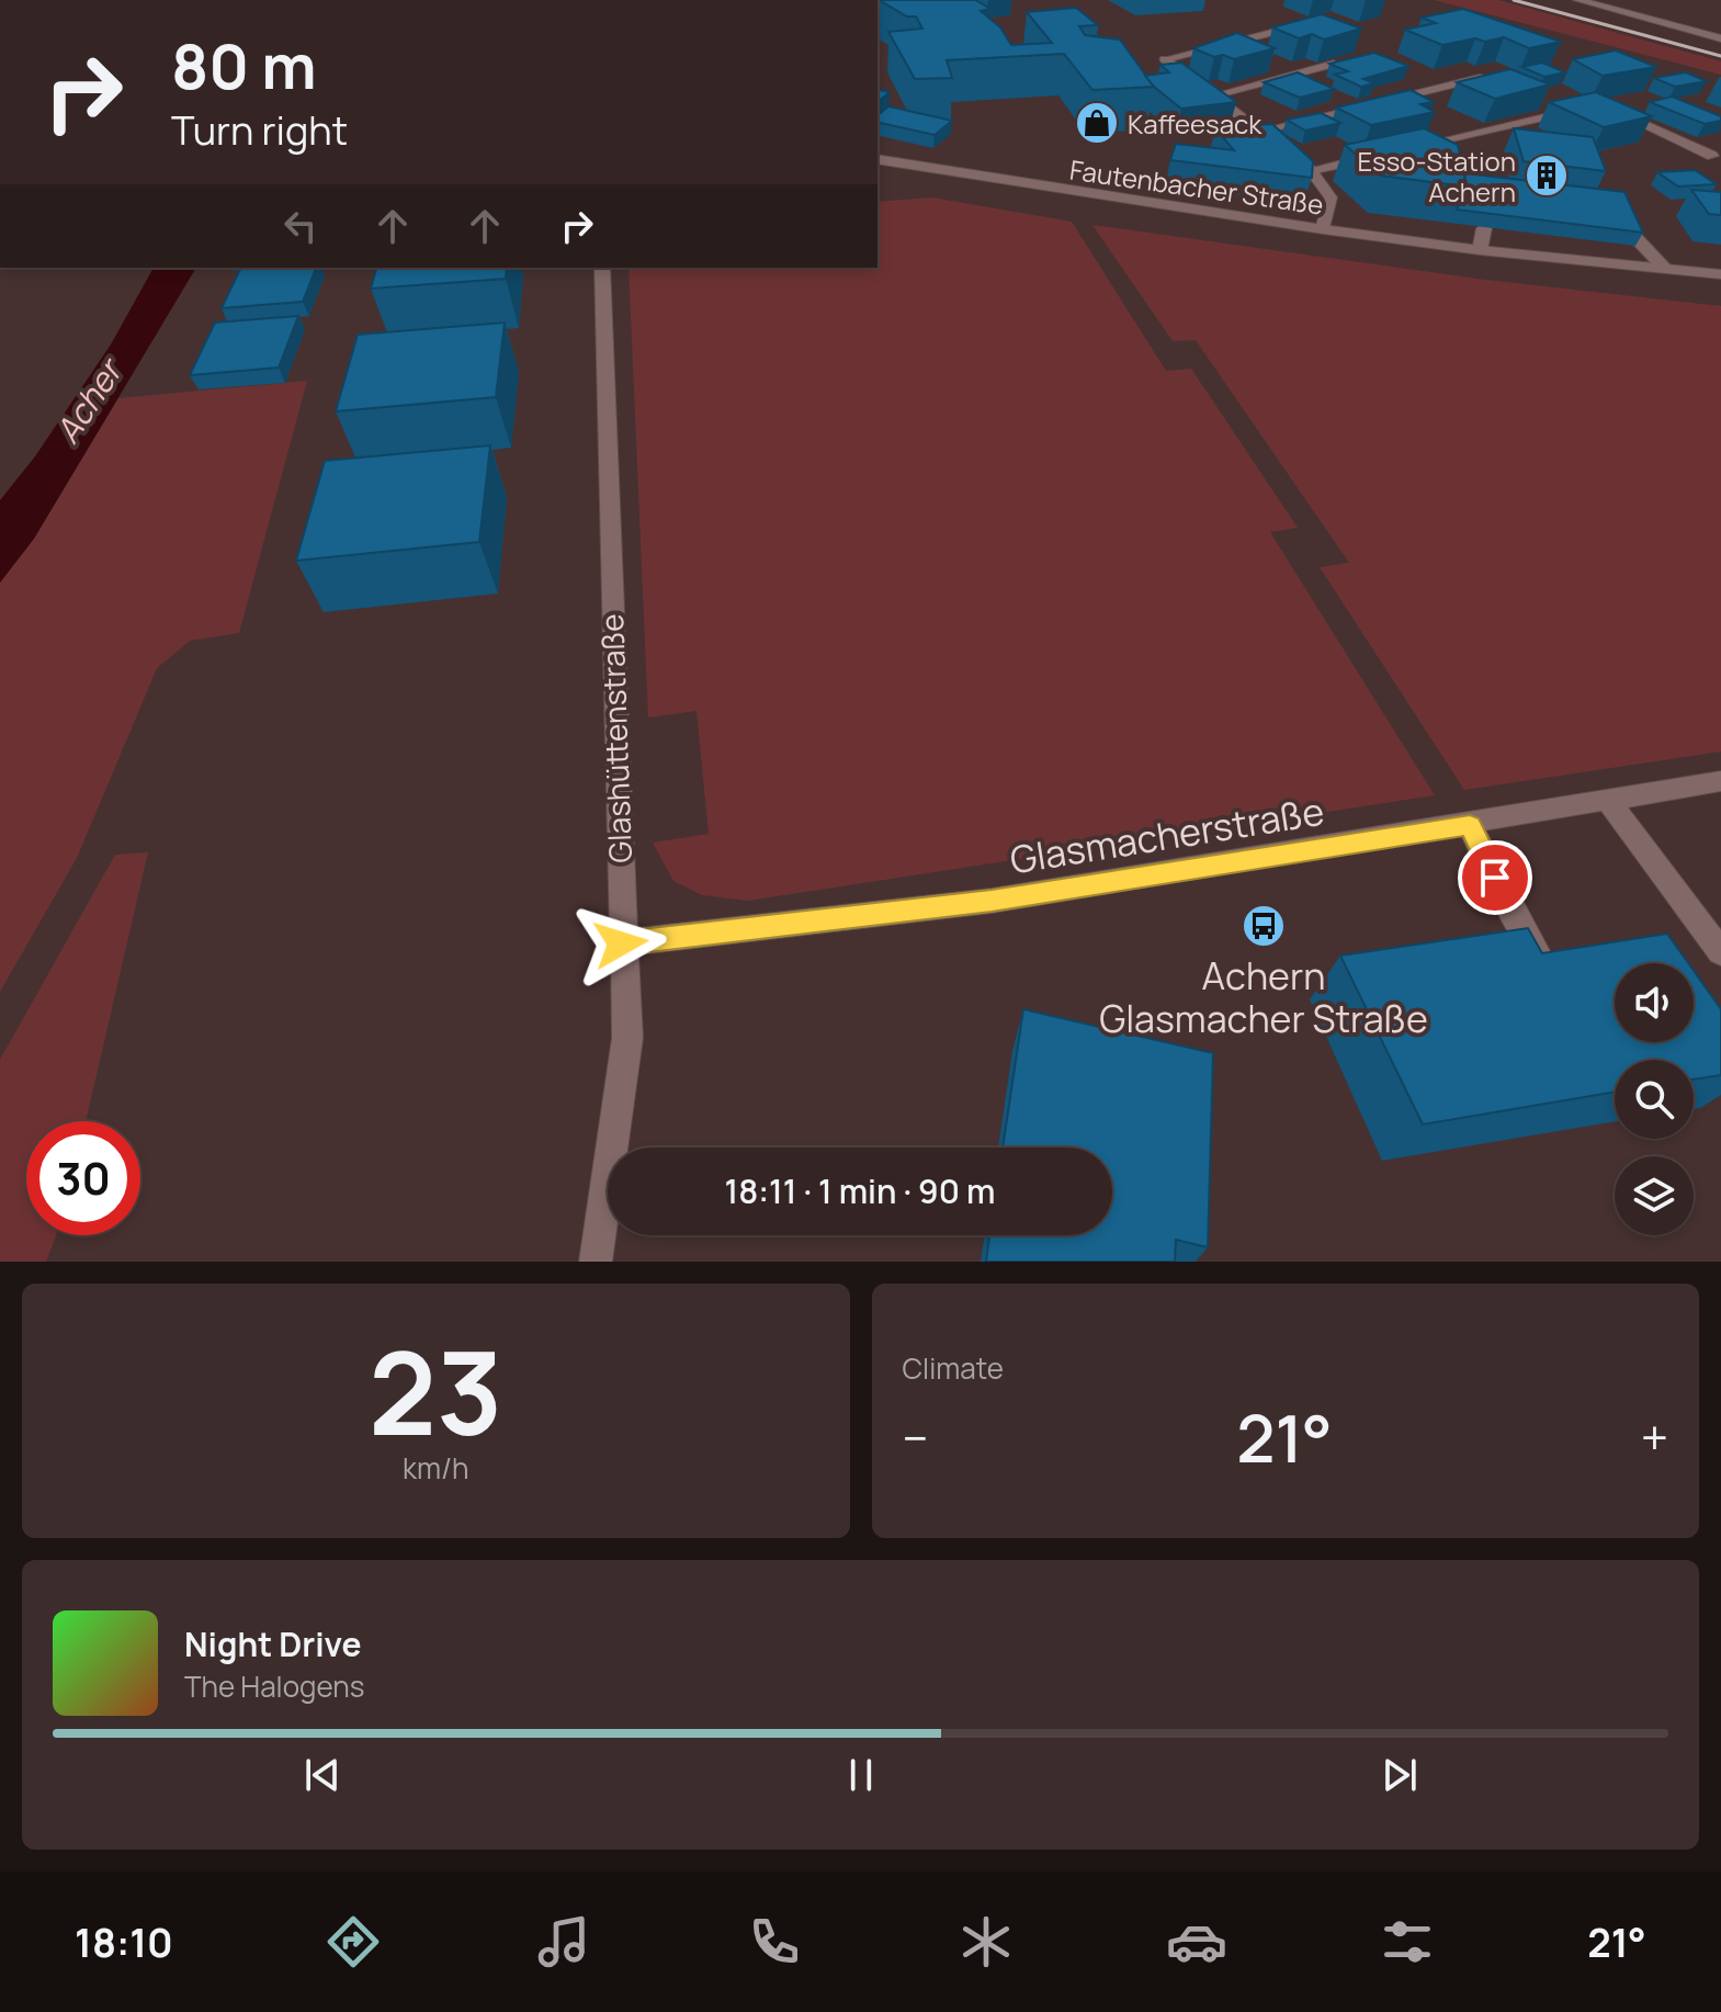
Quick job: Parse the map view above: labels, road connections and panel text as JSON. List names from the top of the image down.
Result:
{
  "streets": {
    "street": ["Fautenbacher Straße", "Glashüttenstraße", "Glasmacherstraße"]
  },
  "crossings": [
    ["Glashüttenstraße", "Glasmacherstraße"]
  ],
  "water": ["Acher"],
  "places": {
    "shop": ["Kaffeesack"],
    "building": ["Esso-Station Achern"],
    "bus stop": ["Achern Glasmacher Straße"]
  },
  "page": {
    "turn": ["80 m", "Turn right"],
    "limit": "30",
    "trip": "18:11 · 1 min · 90 m",
    "tile": [
      ["23", "km/h"],
      "Climate"
    ],
    "heat": ["−", "21°", "+"],
    "song": ["Night Drive", "The Halogens"],
    "tabs": ["18:10", "21°"]
  }
}
